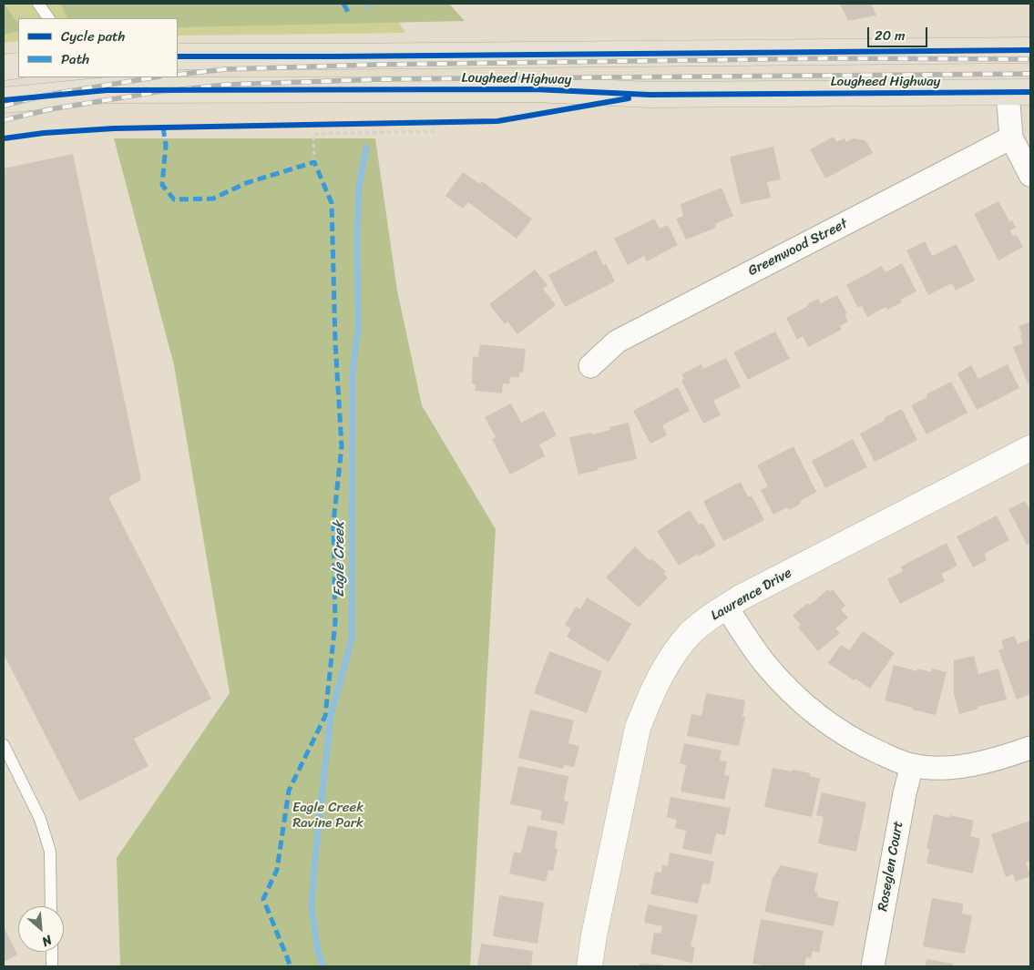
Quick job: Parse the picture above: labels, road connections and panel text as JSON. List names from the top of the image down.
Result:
{
  "streets": {
    "main road": ["Lougheed Highway"],
    "street": ["Greenwood Street", "Lawrence Drive", "Roseglen Court"]
  },
  "water": ["Eagle Creek"],
  "parks": ["Eagle Creek Ravine Park"],
  "legend": ["Cycle path", "Path"],
  "scale_bar": "20 m",
  "north": "bottom right"
}
